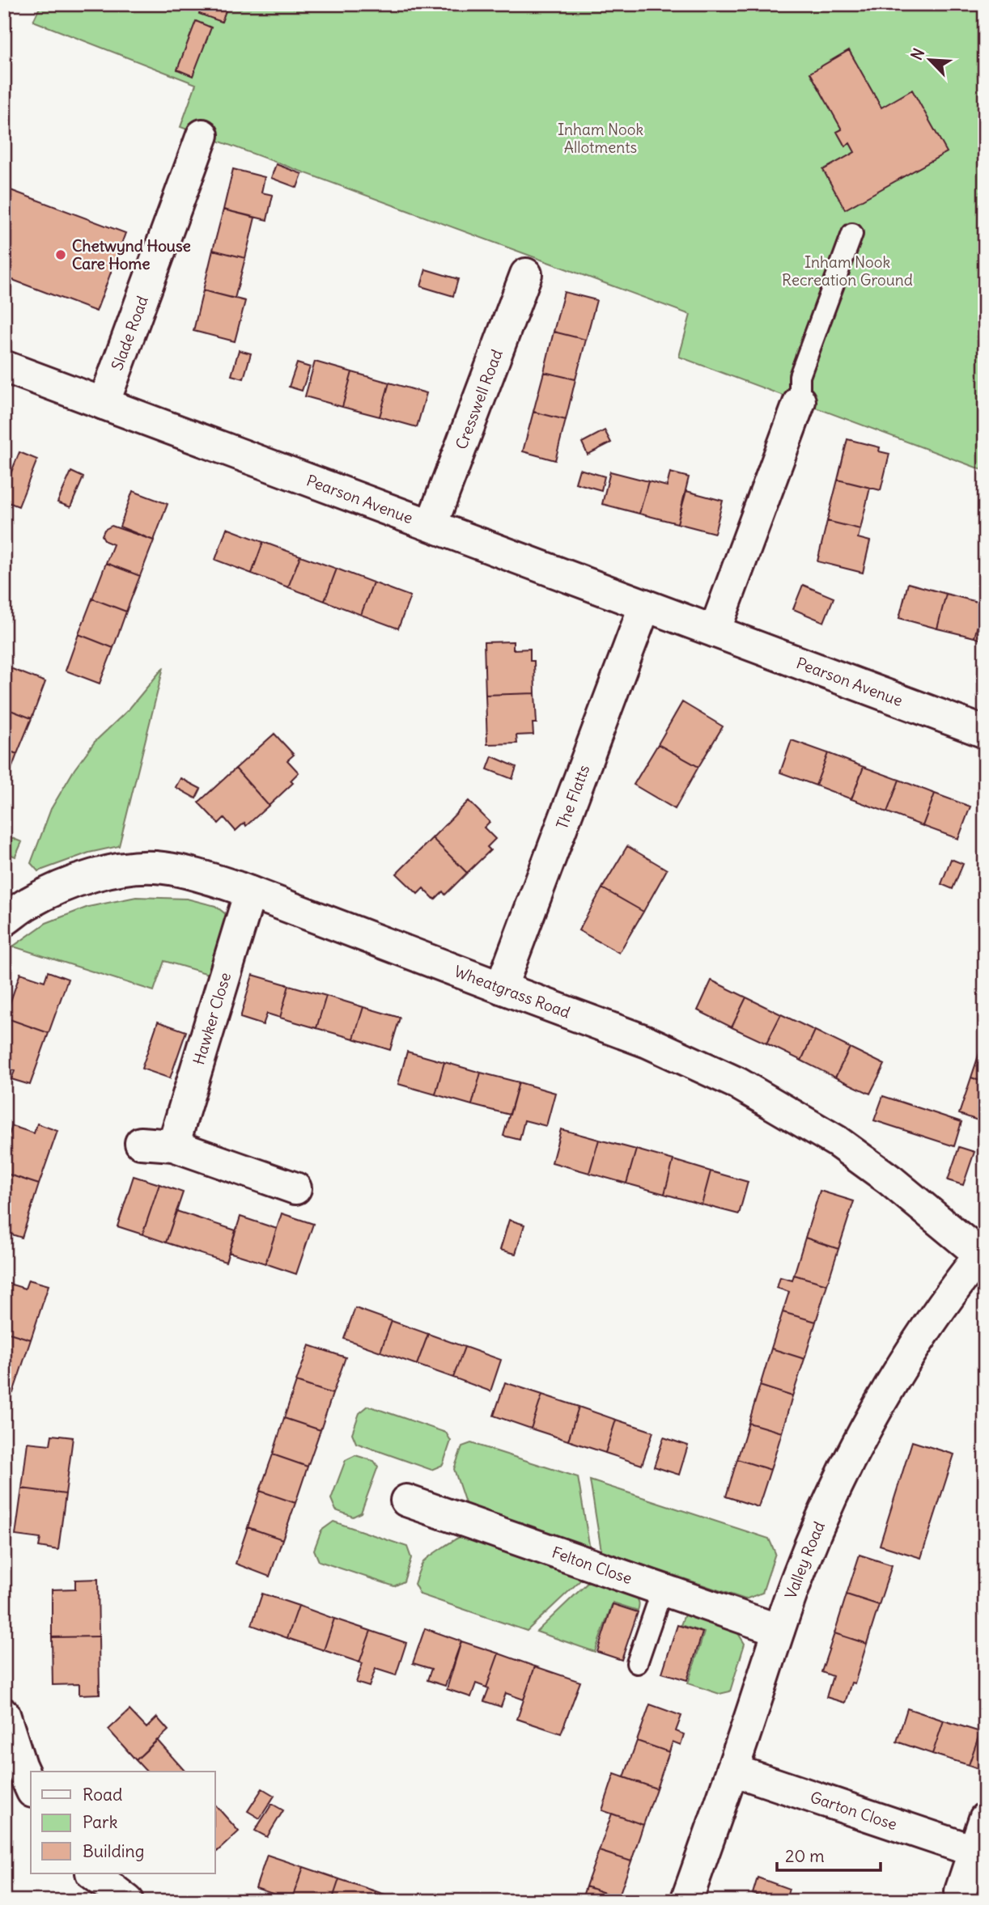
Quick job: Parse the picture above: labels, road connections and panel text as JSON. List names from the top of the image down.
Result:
{
  "streets": {
    "street": [
      "Slade Road",
      "Cresswell Road",
      "Pearson Avenue",
      "The Flatts",
      "Wheatgrass Road",
      "Hawker Close",
      "Valley Road",
      "Felton Close",
      "Garton Close"
    ]
  },
  "crossings": [
    ["Slade Road", "Pearson Avenue"],
    ["Cresswell Road", "Pearson Avenue"],
    ["Pearson Avenue", "The Flatts"],
    ["The Flatts", "Wheatgrass Road"],
    ["Wheatgrass Road", "Hawker Close"],
    ["Wheatgrass Road", "Valley Road"],
    ["Valley Road", "Felton Close"],
    ["Valley Road", "Garton Close"]
  ],
  "parks": ["Inham Nook Allotments", "Inham Nook Recreation Ground"],
  "places": ["Chetwynd House Care Home"],
  "legend": ["Road", "Park", "Building"],
  "scale_bar": "20 m",
  "north": "top left"
}
